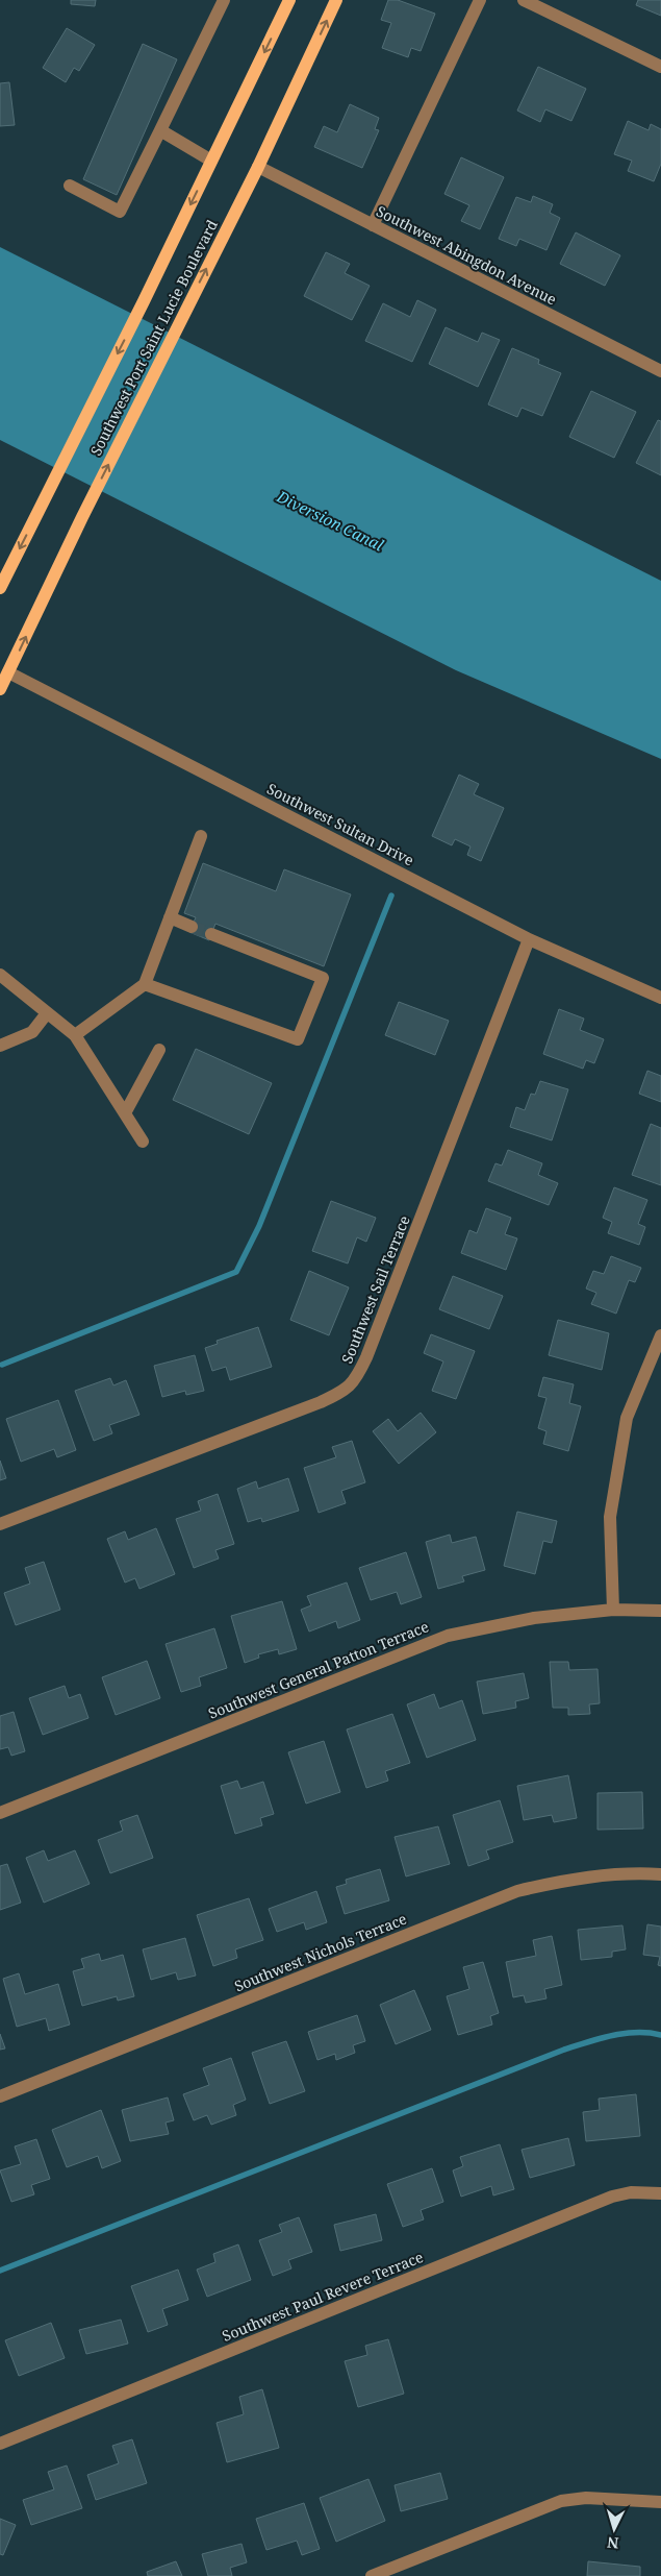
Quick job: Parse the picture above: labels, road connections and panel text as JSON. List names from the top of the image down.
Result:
{
  "streets": {
    "main road": ["Southwest Port Saint Lucie Boulevard"],
    "street": [
      "Southwest Abingdon Avenue",
      "Southwest Sultan Drive",
      "Southwest Sail Terrace",
      "Southwest General Patton Terrace",
      "Southwest Nichols Terrace",
      "Southwest Paul Revere Terrace"
    ]
  },
  "crossings": [
    ["Southwest Abingdon Avenue", "Southwest Port Saint Lucie Boulevard"],
    ["Southwest Port Saint Lucie Boulevard", "Southwest Sultan Drive"],
    ["Southwest Sultan Drive", "Southwest Sail Terrace"]
  ],
  "water": ["Diversion Canal"],
  "north": "bottom"
}
